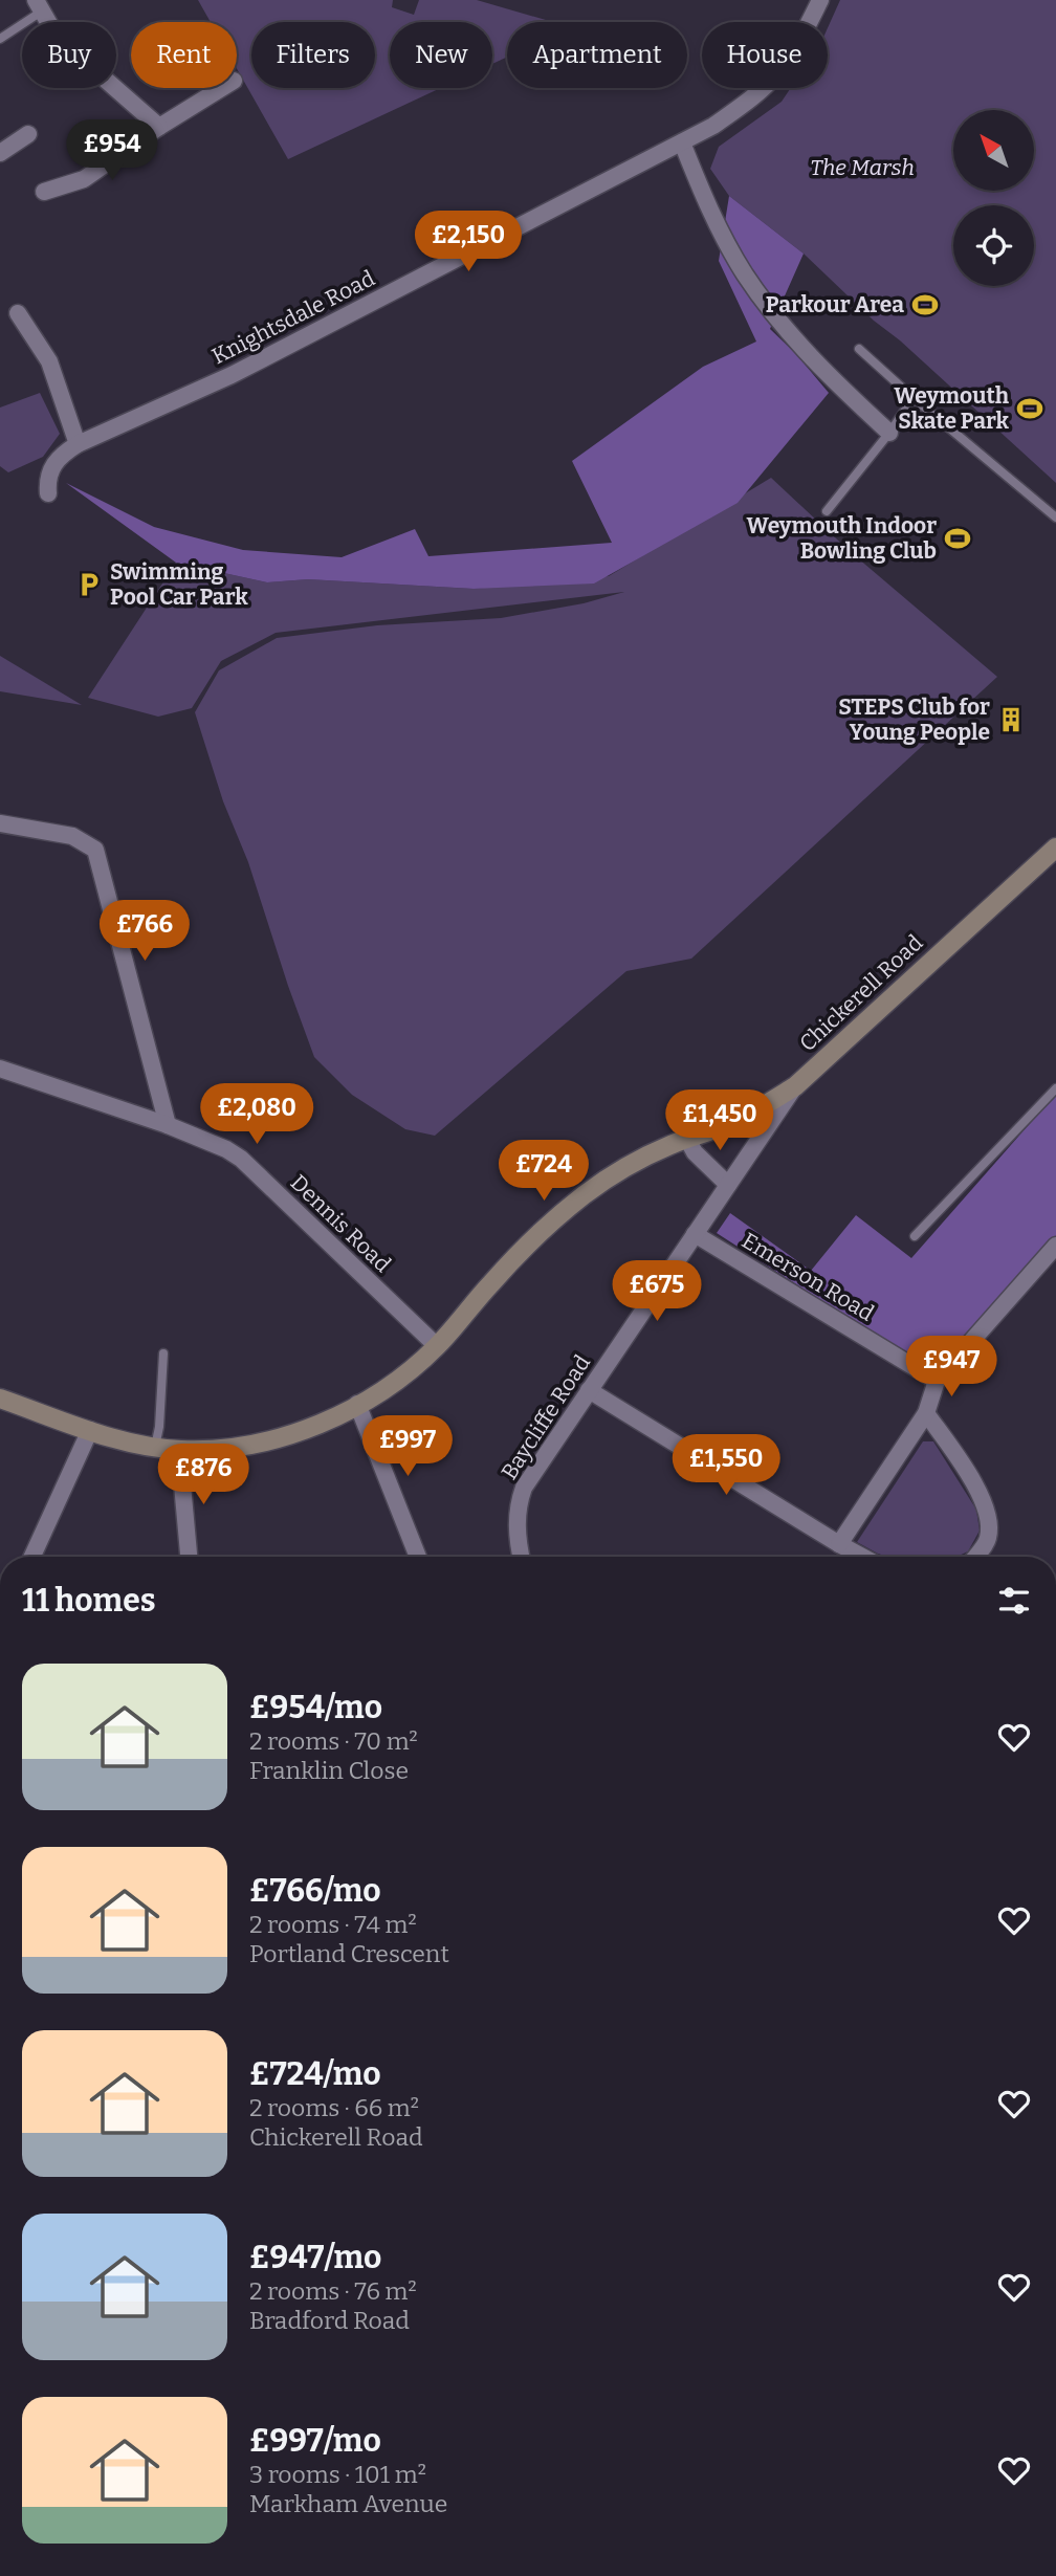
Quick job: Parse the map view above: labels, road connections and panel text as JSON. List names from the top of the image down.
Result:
{
  "streets": {
    "main road": ["Chickerell Road"],
    "street": [
      "Knightsdale Road",
      "Dennis Road",
      "Emerson Road",
      "Baycliffe Road"
    ]
  },
  "crossings": [
    ["Chickerell Road", "Dennis Road"],
    ["Chickerell Road", "Baycliffe Road"],
    ["Emerson Road", "Baycliffe Road"]
  ],
  "parks": ["The Marsh"],
  "places": {
    "sports": ["Parkour Area", "Weymouth Skate Park", "Weymouth Indoor Bowling Club"],
    "parking": ["Swimming Pool Car Park"],
    "building": ["STEPS Club for Young People"]
  },
  "north": "top left",
  "page": {
    "chip": [
      "Buy",
      "Rent",
      "Filters",
      "New",
      "Apartment",
      "House"
    ],
    "price": [
      "£954",
      "£2,150",
      "£766",
      "£2,080",
      "£1,450",
      "£724",
      "£675",
      "£947",
      "£997",
      "£1,550",
      "£876"
    ],
    "heading": "11 homes",
    "list": [
      {
        "name": "£954/mo",
        "note": "2 rooms · 70 m² · Franklin Close"
      },
      {
        "name": "£766/mo",
        "note": "2 rooms · 74 m² · Portland Crescent"
      },
      {
        "name": "£724/mo",
        "note": "2 rooms · 66 m² · Chickerell Road"
      },
      {
        "name": "£947/mo",
        "note": "2 rooms · 76 m² · Bradford Road"
      },
      {
        "name": "£997/mo",
        "note": "3 rooms · 101 m² · Markham Avenue"
      }
    ]
  }
}
